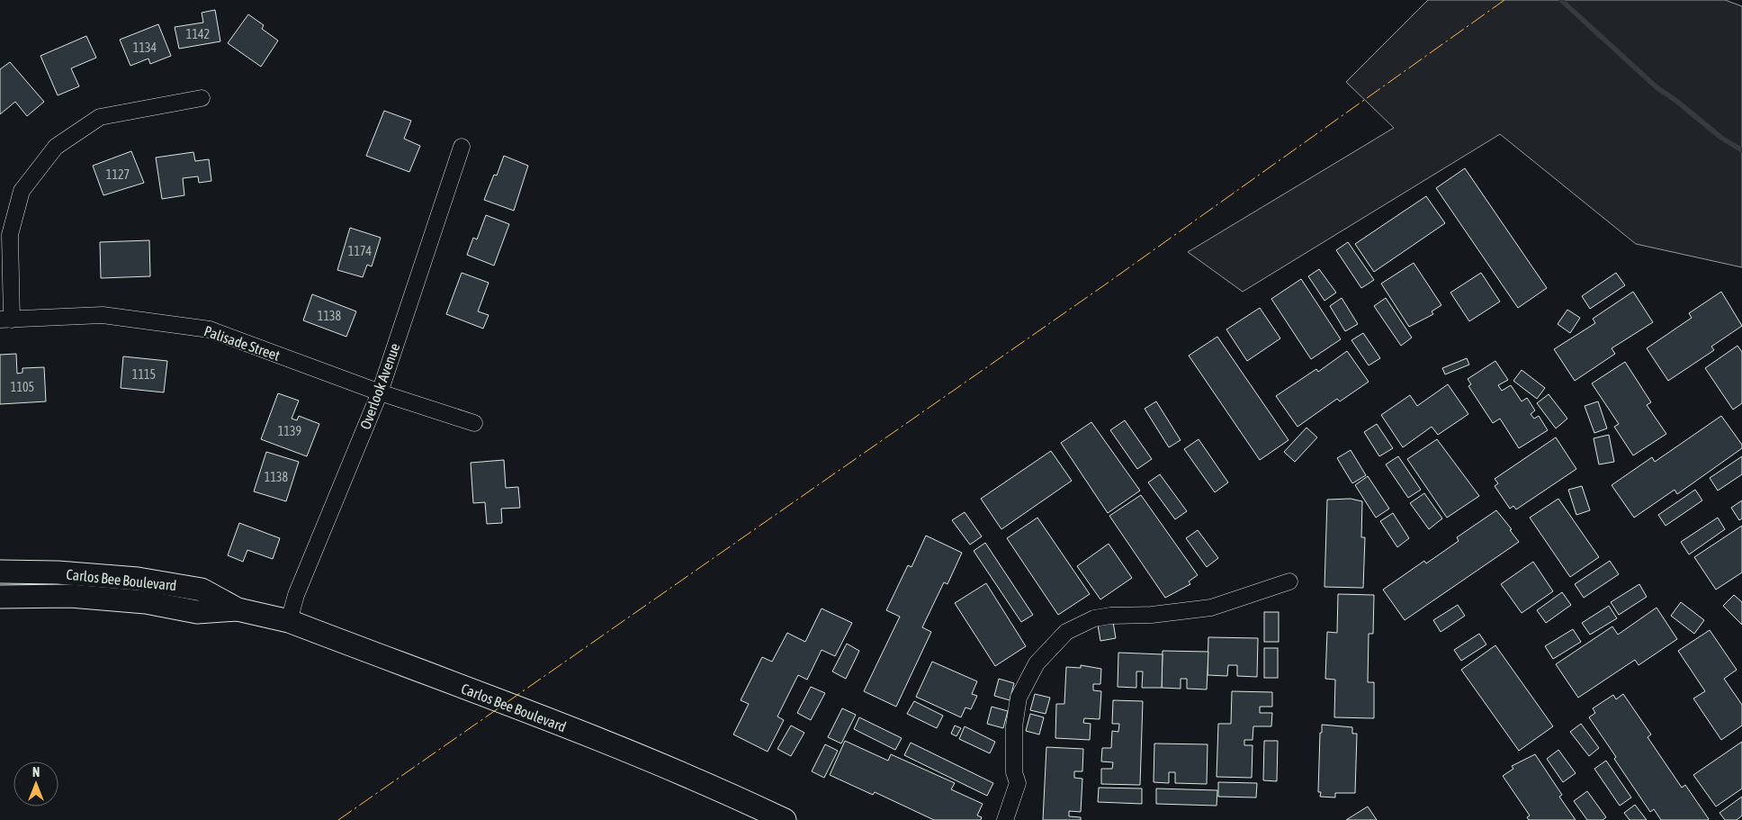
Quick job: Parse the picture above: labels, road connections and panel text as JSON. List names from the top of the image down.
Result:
{
  "streets": {
    "main road": ["Carlos Bee Boulevard"],
    "street": ["Palisade Street", "Overlook Avenue"]
  },
  "crossings": [
    ["Palisade Street", "Overlook Avenue"],
    ["Overlook Avenue", "Carlos Bee Boulevard"]
  ],
  "house_numbers": [
    "1142",
    "1134",
    "1127",
    "1174",
    "1138",
    "1115",
    "1105",
    "1139",
    "1138"
  ],
  "north": "top"
}
